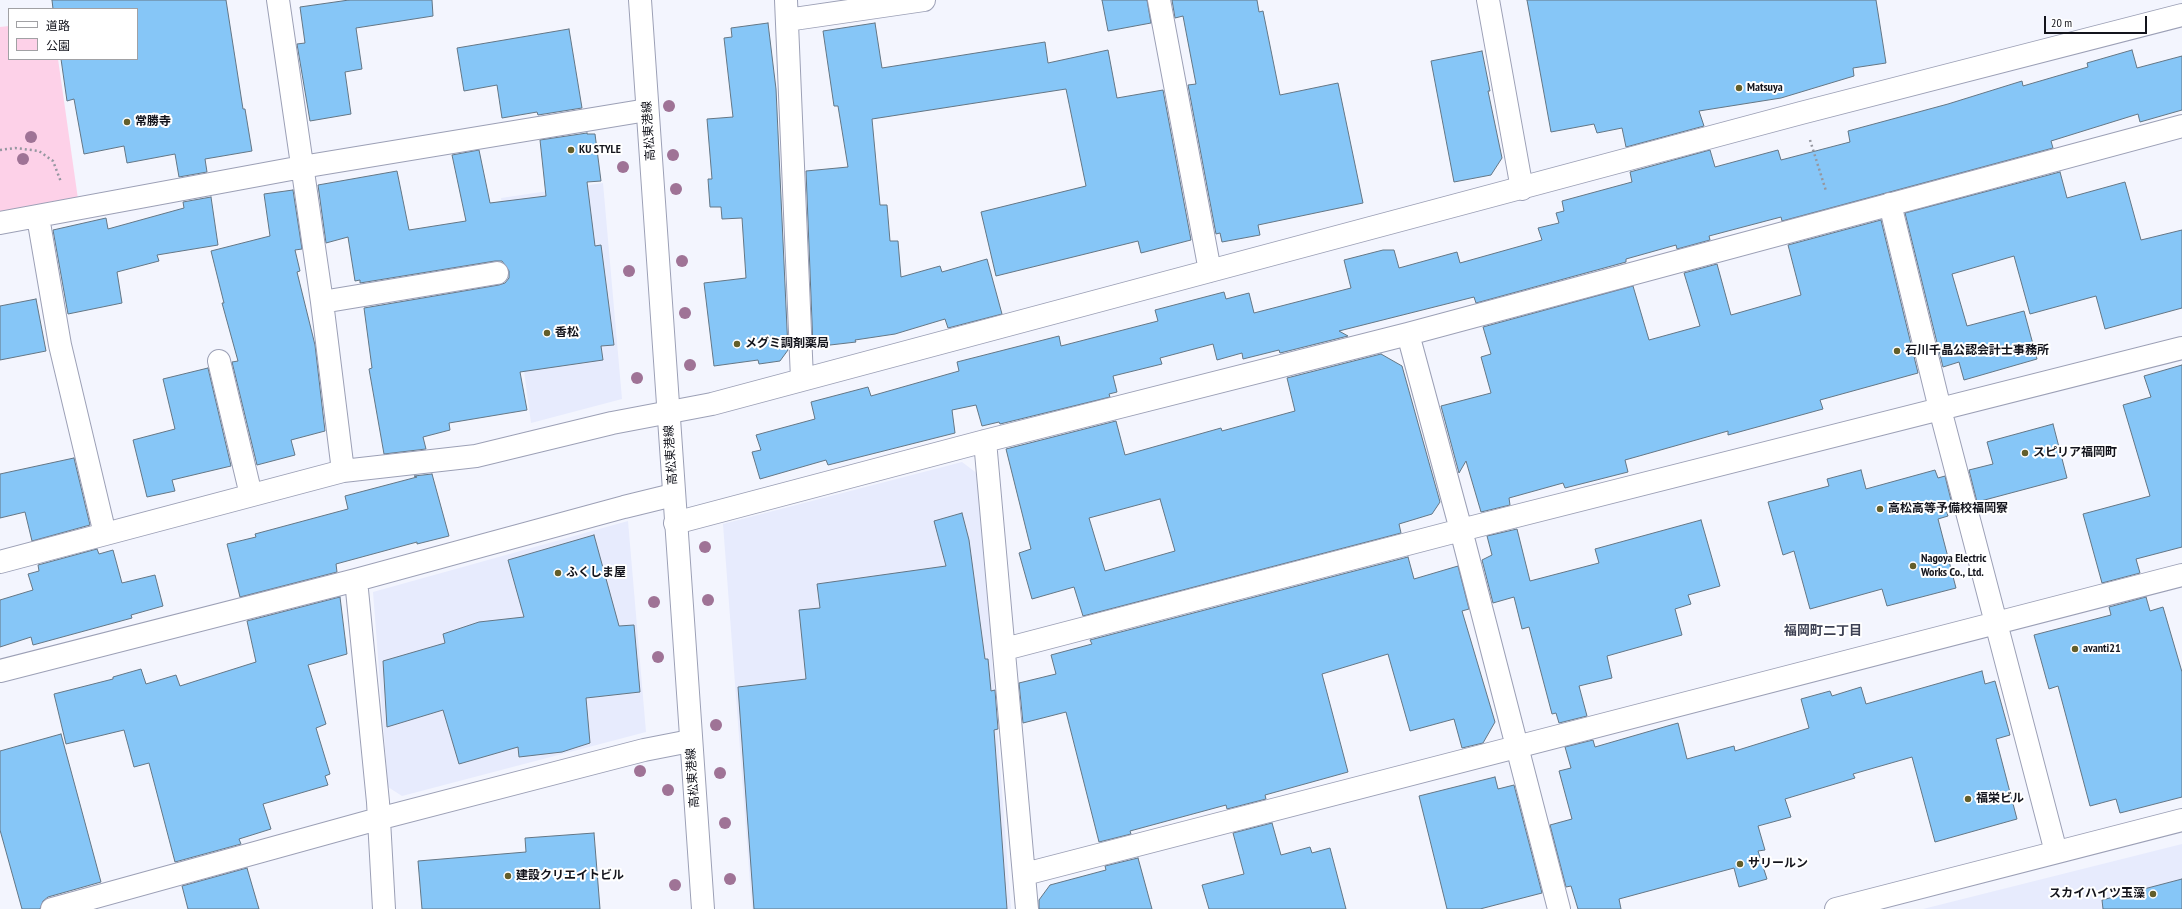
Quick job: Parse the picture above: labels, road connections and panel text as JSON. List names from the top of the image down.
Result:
{
  "streets": {
    "street": ["高松東港線"]
  },
  "districts": ["福岡町二丁目"],
  "places": [
    "Matsuya",
    "常勝寺",
    "KU STYLE",
    "香松",
    "メグミ調剤薬局",
    "石川千晶公認会計士事務所",
    "スピリア福岡町",
    "高松高等予備校福岡寮",
    "Nagoya Electric Works Co., Ltd.",
    "ふくしま屋",
    "avanti21",
    "福栄ビル",
    "サリールン",
    "建設クリエイトビル",
    "スカイハイツ玉藻"
  ],
  "legend": ["道路", "公園"],
  "scale_bar": "20 m"
}
